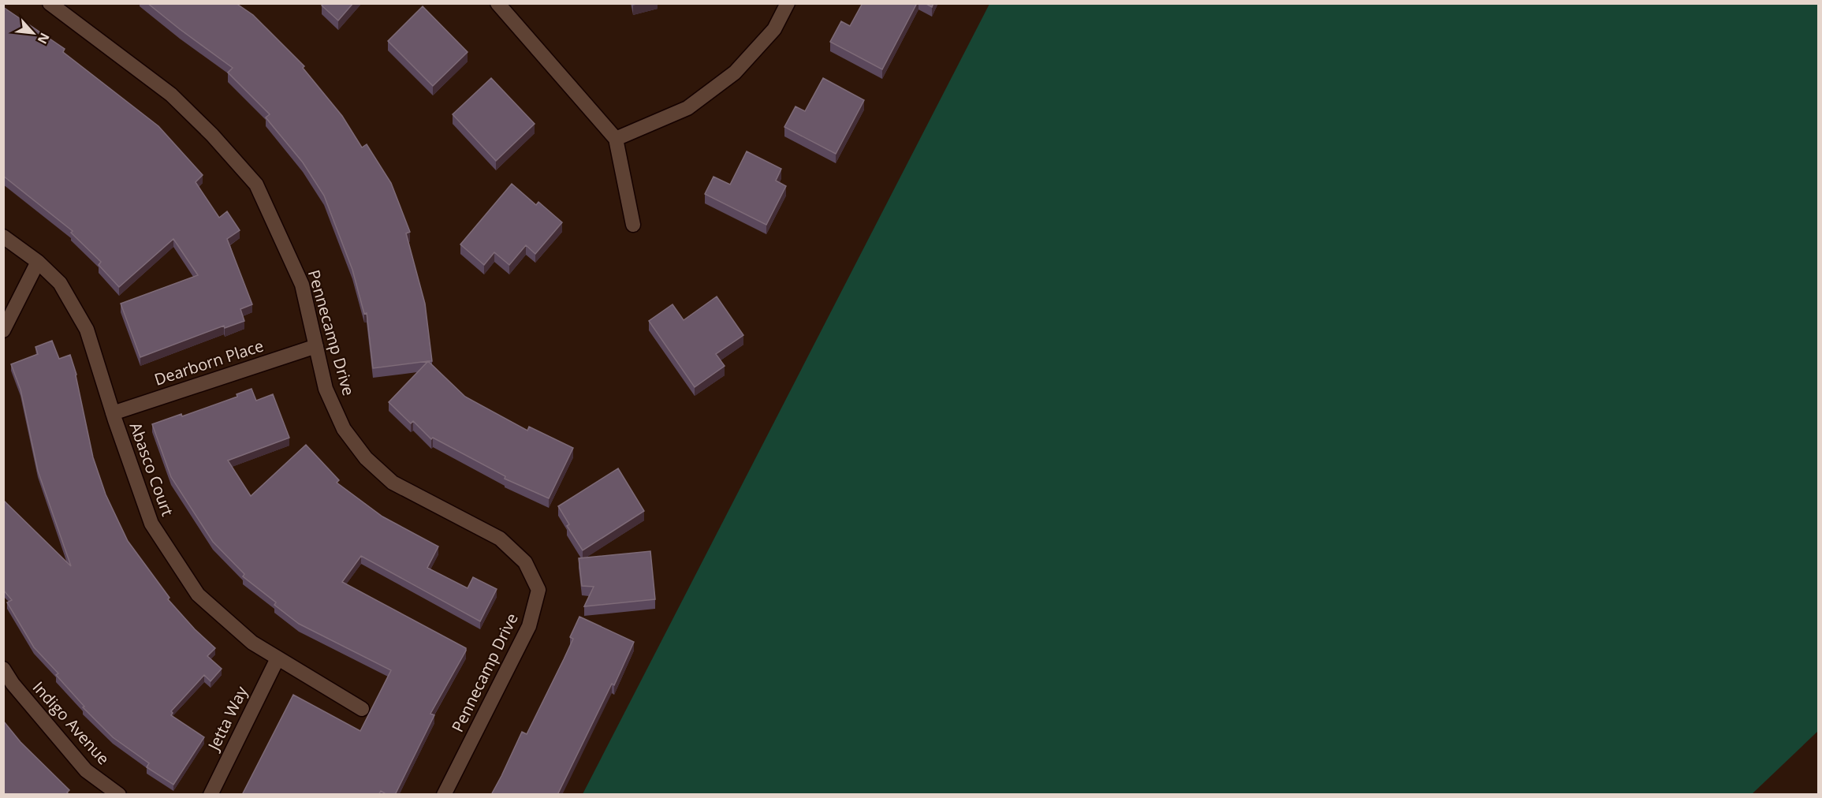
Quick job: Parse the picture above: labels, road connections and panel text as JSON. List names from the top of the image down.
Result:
{
  "streets": {
    "street": [
      "Pennecamp Drive",
      "Dearborn Place",
      "Abasco Court",
      "Jetta Way",
      "Indigo Avenue"
    ]
  },
  "crossings": [
    ["Pennecamp Drive", "Dearborn Place"],
    ["Dearborn Place", "Abasco Court"],
    ["Abasco Court", "Jetta Way"]
  ],
  "north": "bottom right"
}
